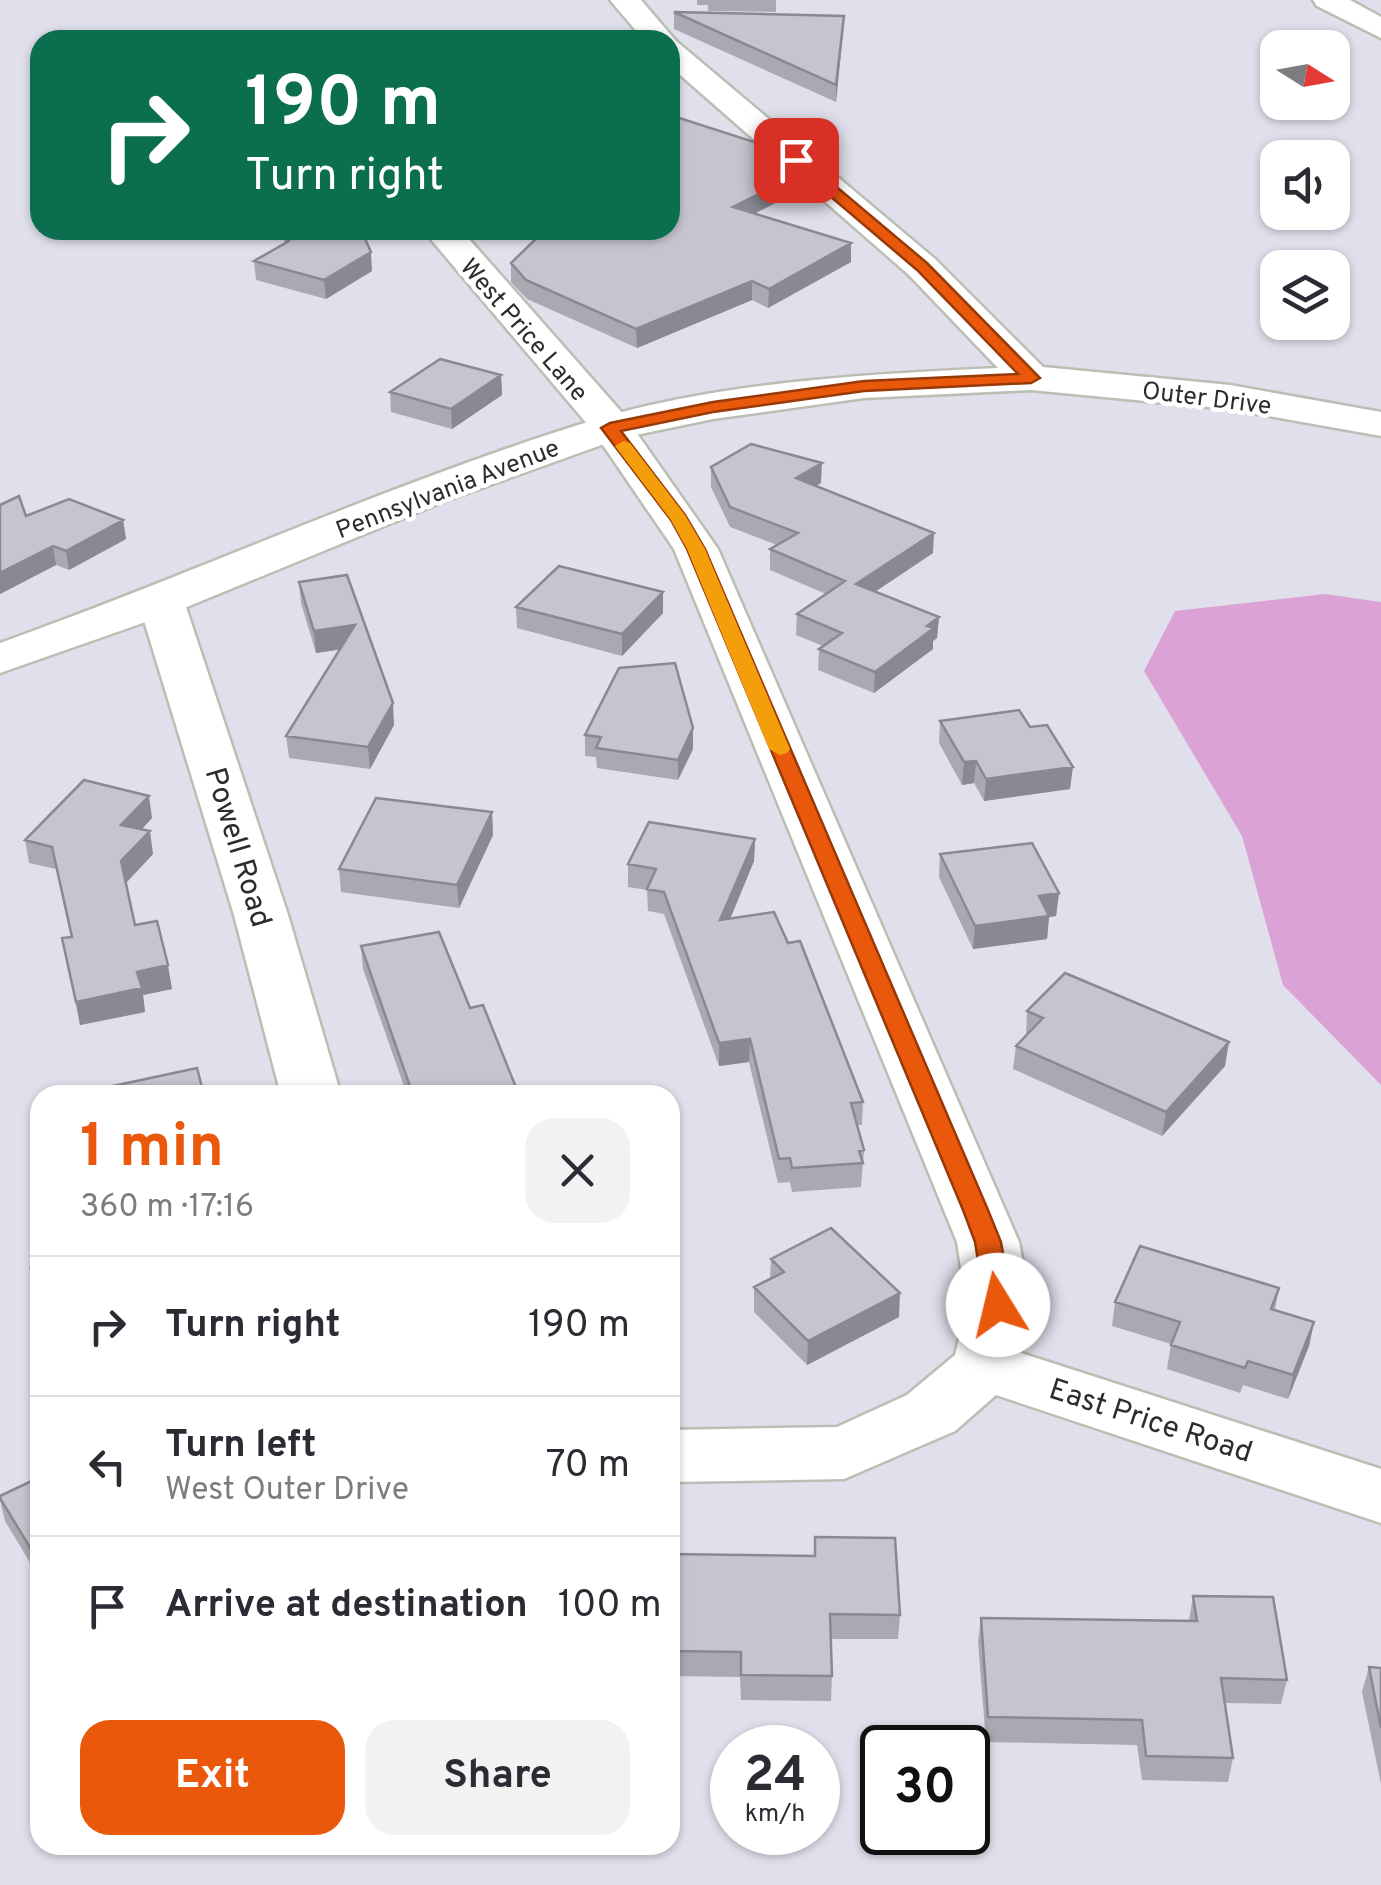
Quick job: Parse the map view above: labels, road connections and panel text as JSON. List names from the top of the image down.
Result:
{
  "streets": {
    "street": [
      "West Price Lane",
      "Outer Drive",
      "Pennsylvania Avenue",
      "Powell Road",
      "East Price Road"
    ]
  },
  "crossings": [
    ["West Price Lane", "Pennsylvania Avenue"],
    ["Outer Drive", "Pennsylvania Avenue"],
    ["Pennsylvania Avenue", "Powell Road"]
  ],
  "north": "right",
  "page": {
    "turn": ["190 m", "Turn right"],
    "heading": ["1 min", "360 m · 17:16"],
    "list": [
      {
        "name": "Turn right",
        "value": "190 m"
      },
      {
        "name": "Turn left",
        "note": "West Outer Drive",
        "value": "70 m"
      },
      {
        "name": "Arrive at destination",
        "value": "100 m"
      }
    ],
    "buttons": ["Exit", "Share"],
    "speed": "24 km/h",
    "limit": "30"
  }
}
